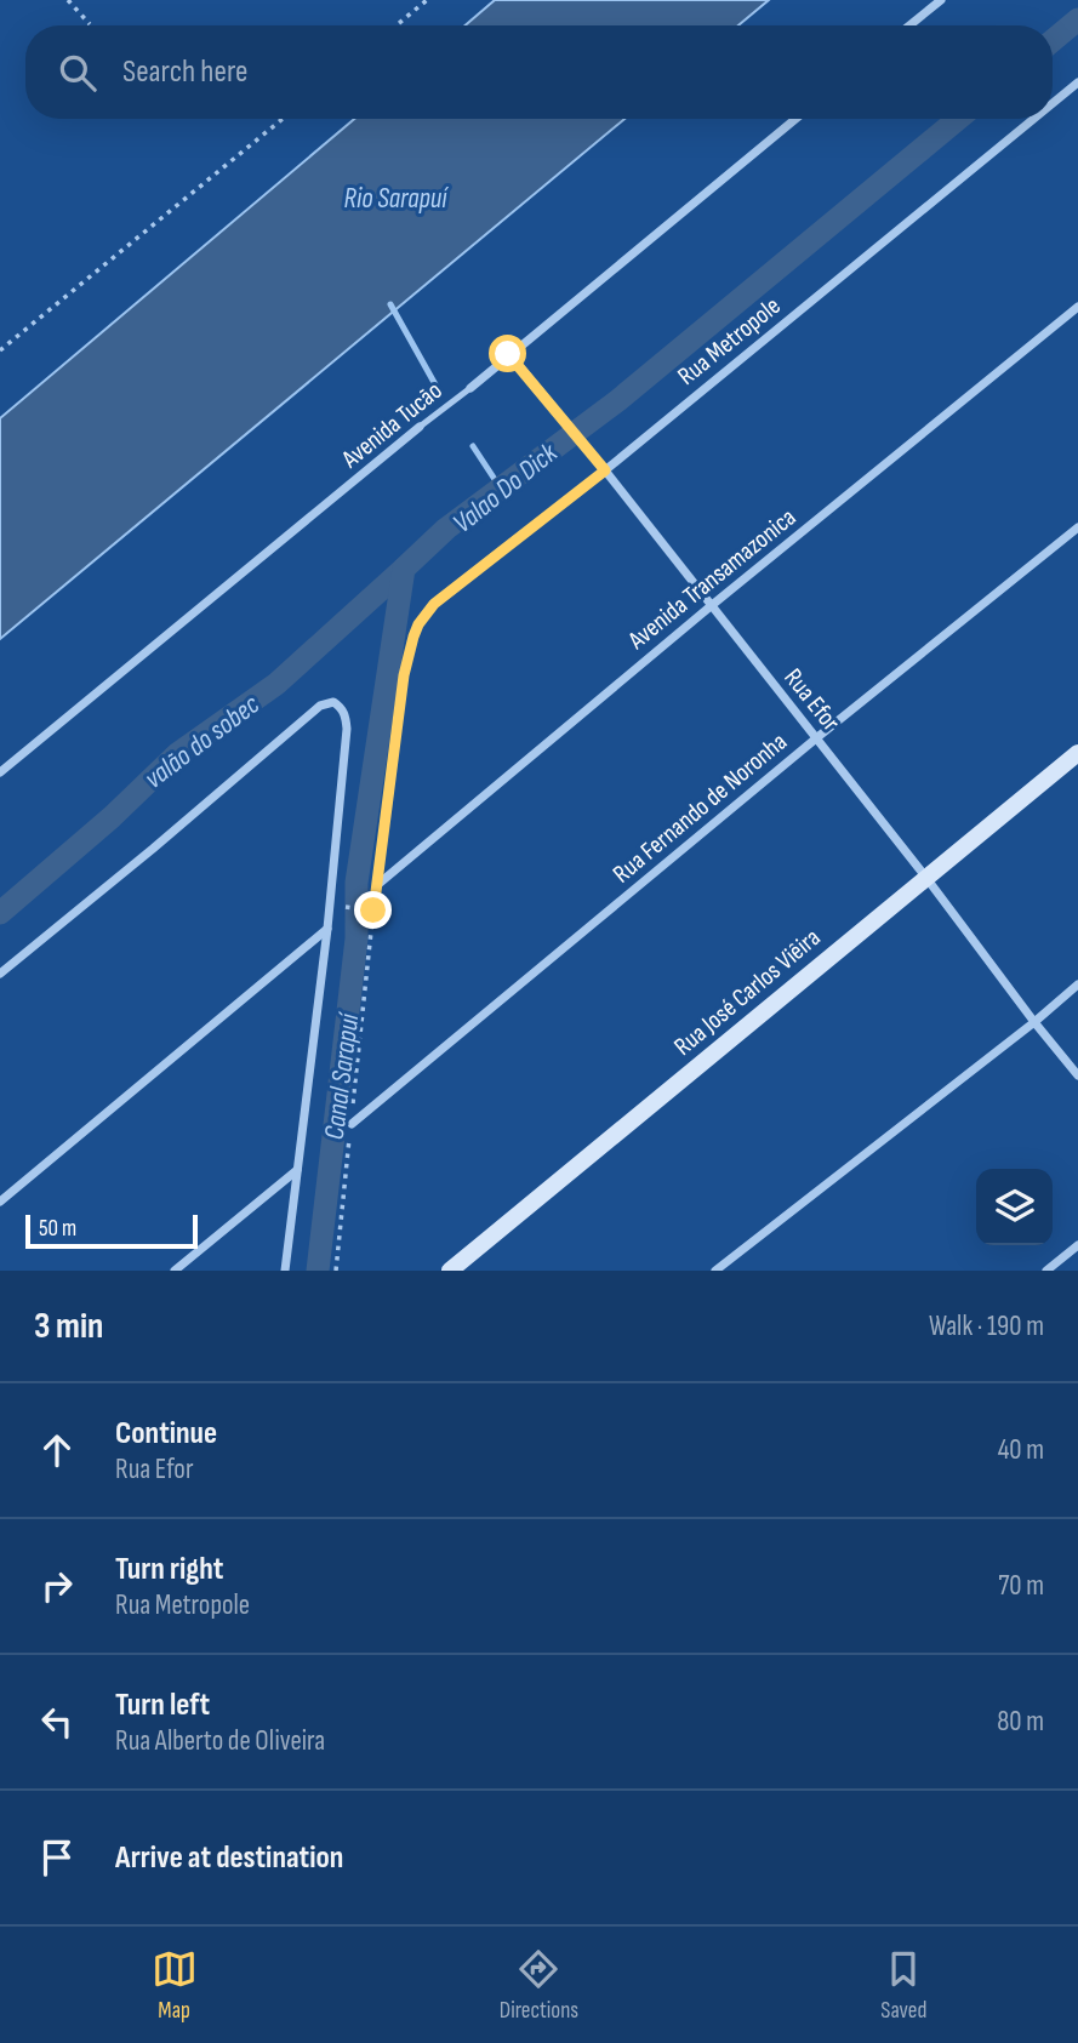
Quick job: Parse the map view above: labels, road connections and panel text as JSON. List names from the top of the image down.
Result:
{
  "streets": {
    "main road": ["Rua José Carlos Viêira"],
    "street": [
      "Rua Metropole",
      "Avenida Tucão",
      "Avenida Transamazonica",
      "Rua Efor",
      "Rua Fernando de Noronha"
    ]
  },
  "crossings": [
    ["Rua Metropole", "Rua Efor"],
    ["Avenida Tucão", "Rua Efor"],
    ["Avenida Transamazonica", "Rua Efor"],
    ["Rua Efor", "Rua Fernando de Noronha"],
    ["Rua Efor", "Rua José Carlos Viêira"]
  ],
  "water": [
    "Rio Sarapuí",
    "Valao Do Dick",
    "valão do sobec",
    "Canal Sarapuí"
  ],
  "scale_bar": "50 m",
  "page": {
    "search": "Search here",
    "scale": "50 m",
    "heading": ["3 min", "Walk · 190 m"],
    "list": [
      ["Continue", "Rua Efor", "40 m"],
      ["Turn right", "Rua Metropole", "70 m"],
      ["Turn left", "Rua Alberto de Oliveira", "80 m"],
      "Arrive at destination"
    ],
    "nav": ["Map", "Directions", "Saved"]
  }
}
